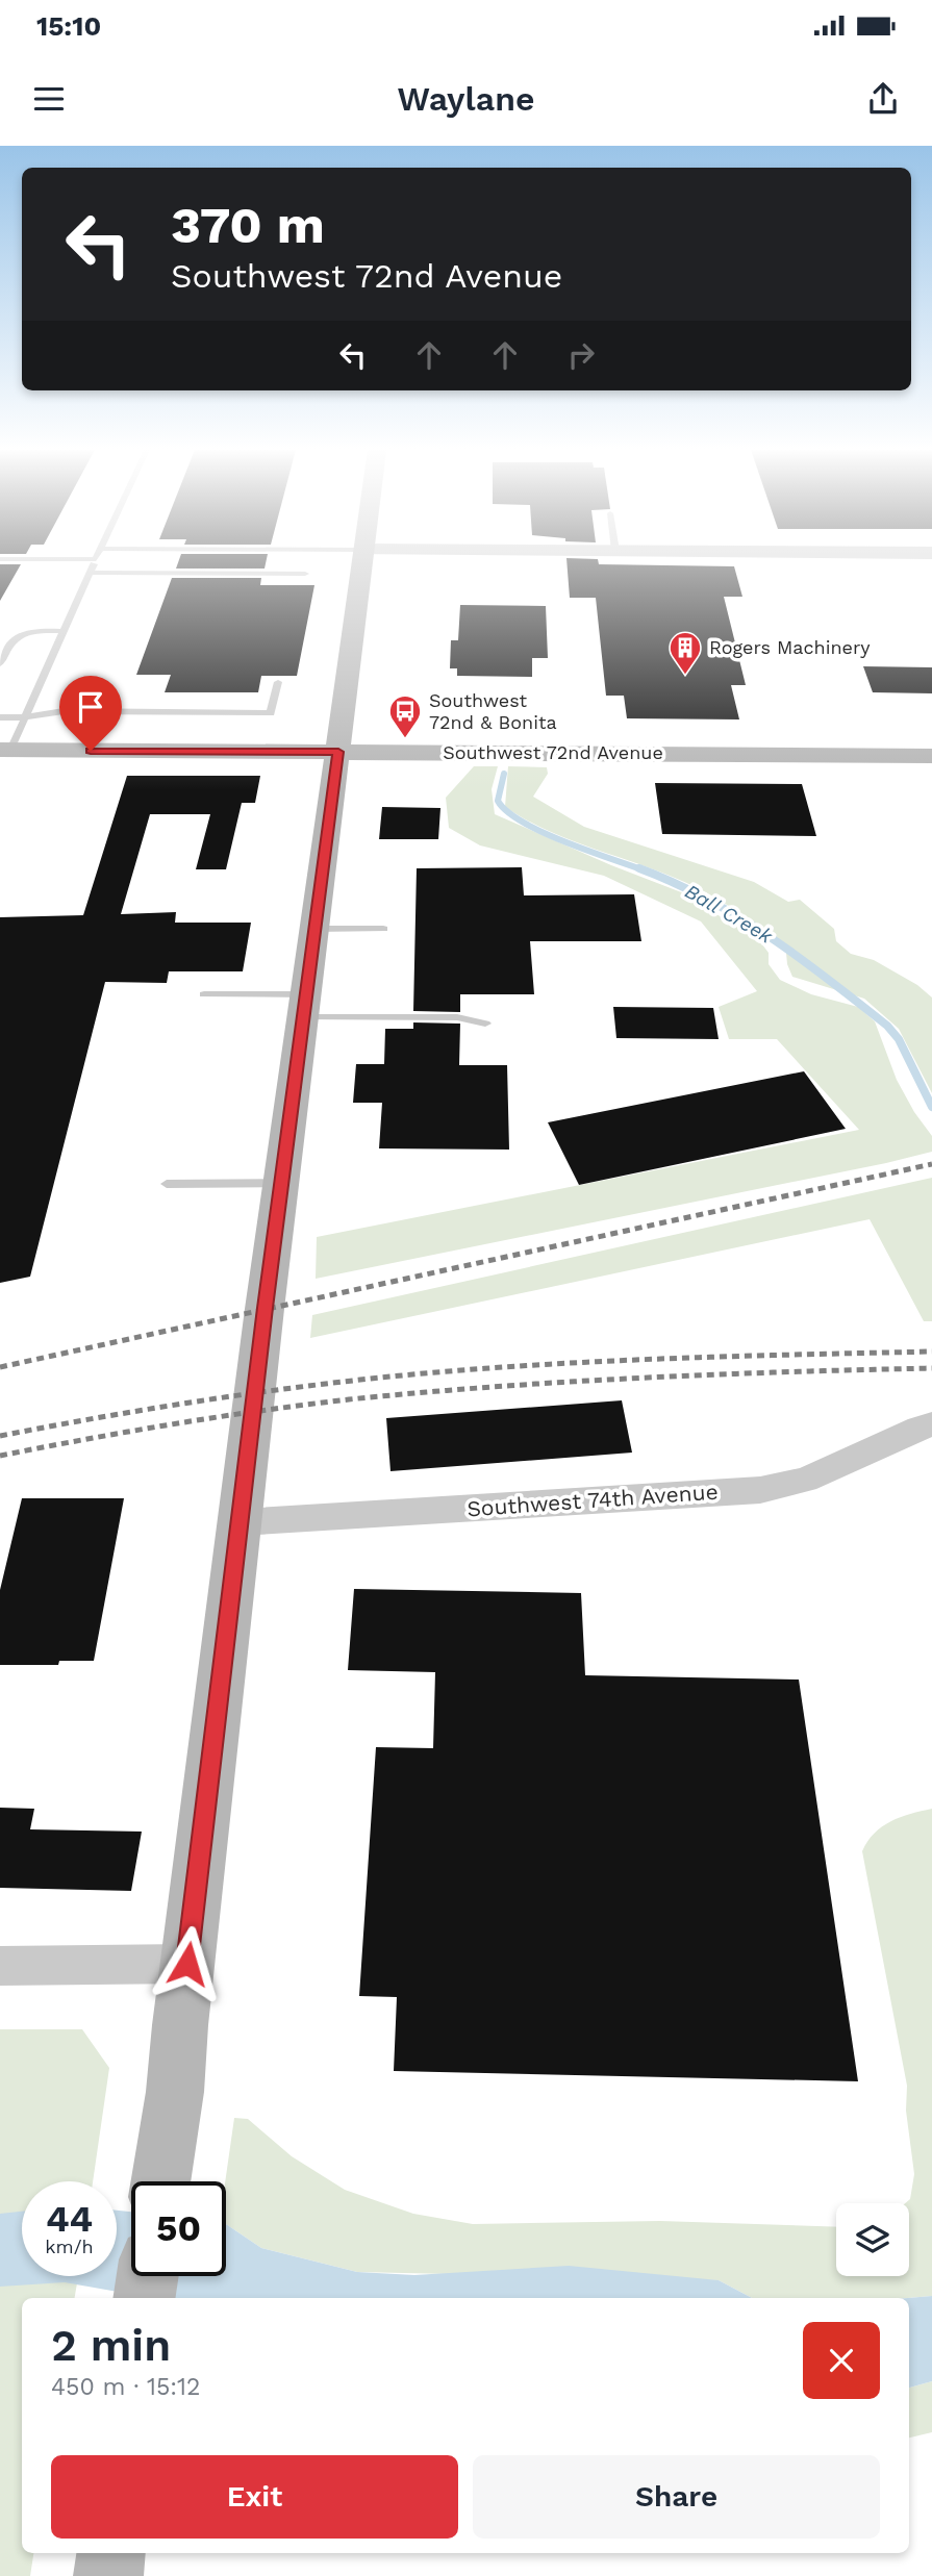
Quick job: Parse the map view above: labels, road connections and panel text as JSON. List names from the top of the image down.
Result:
{
  "streets": {
    "main road": ["Southwest 72nd Avenue"],
    "street": ["Southwest 74th Avenue"]
  },
  "water": ["Ball Creek"],
  "places": {
    "building": ["Rogers Machinery"],
    "bus stop": ["Southwest 72nd & Bonita"]
  },
  "page": {
    "status": "15:10",
    "header": "Waylane",
    "turn": ["370 m", "Southwest 72nd Avenue"],
    "speed": "44 km/h",
    "limit": "50",
    "heading": ["2 min", "450 m · 15:12"],
    "buttons": ["Exit", "Share"]
  }
}
